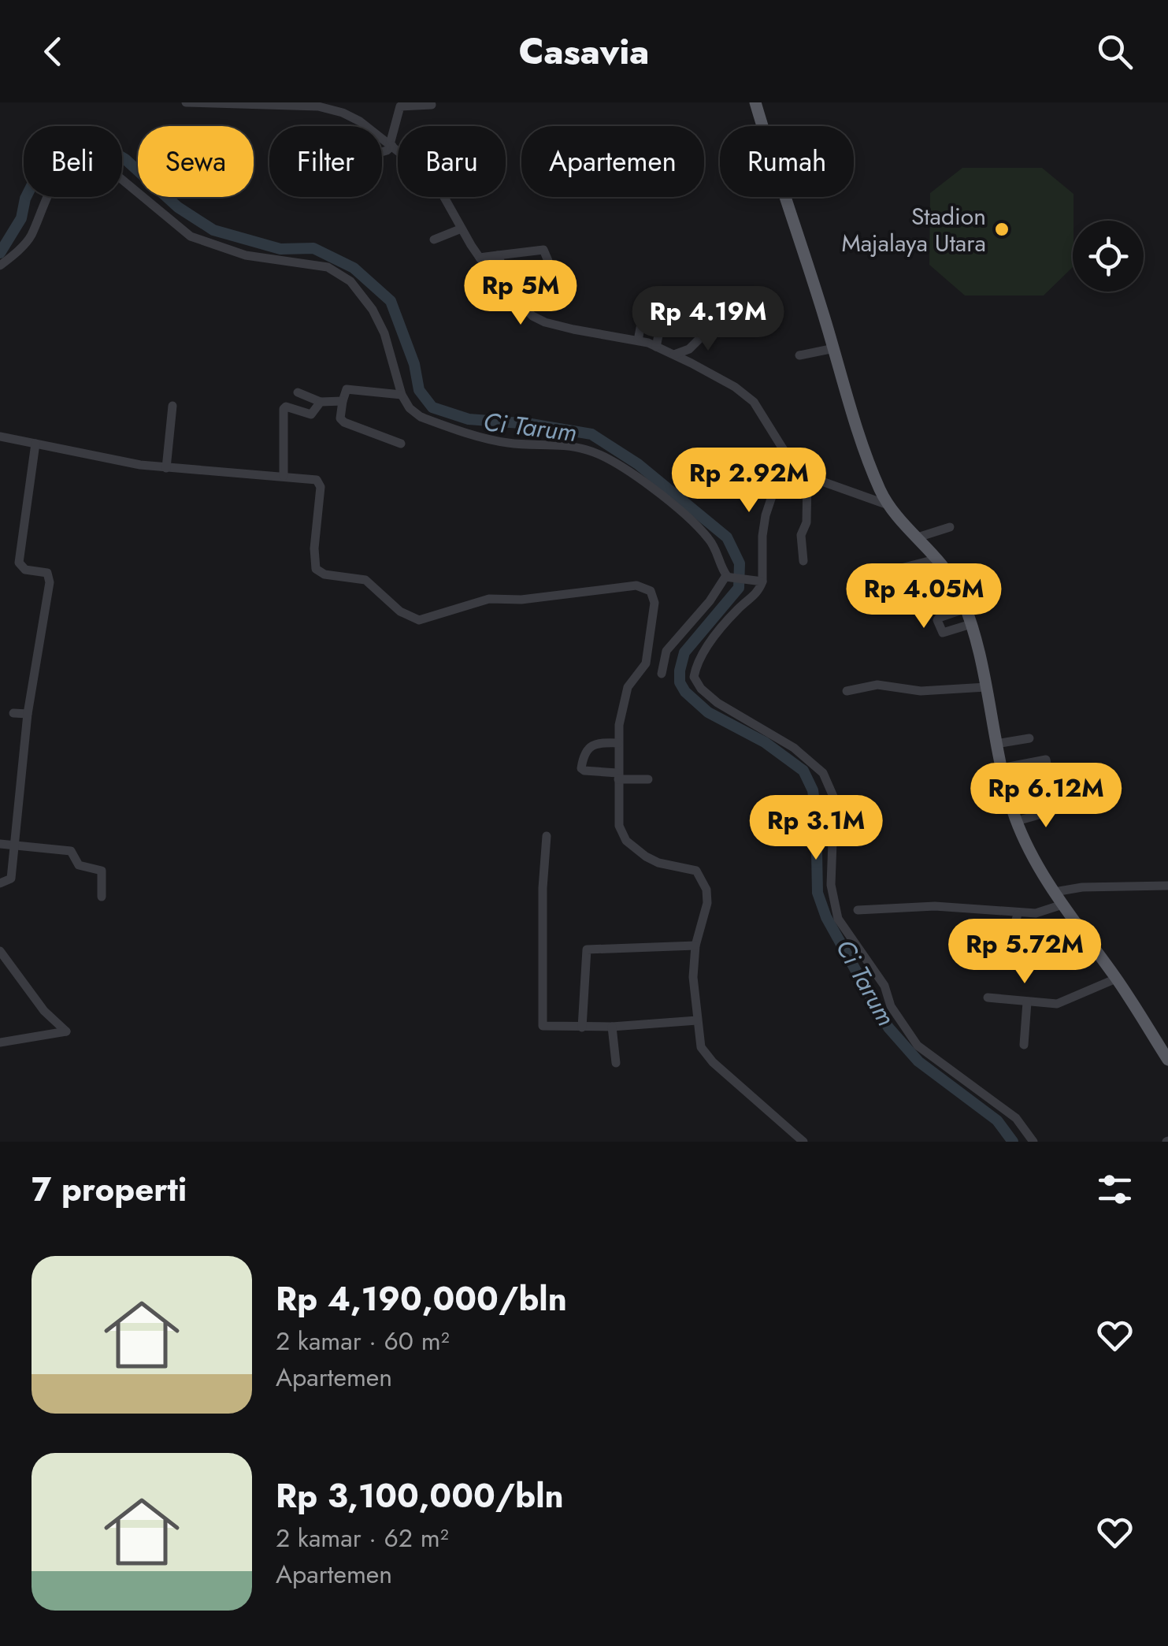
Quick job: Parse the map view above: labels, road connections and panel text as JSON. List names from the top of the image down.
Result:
{
  "water": ["Ci Tarum"],
  "places": ["Stadion Majalaya Utara"],
  "page": {
    "header": "Casavia",
    "chip": [
      "Beli",
      "Sewa",
      "Filter",
      "Baru",
      "Apartemen",
      "Rumah"
    ],
    "price": [
      "Rp 5M",
      "Rp 4.19M",
      "Rp 2.92M",
      "Rp 4.05M",
      "Rp 6.12M",
      "Rp 3.1M",
      "Rp 5.72M"
    ],
    "heading": "7 properti",
    "list": [
      {
        "name": "Rp 4,190,000/bln",
        "note": "2 kamar · 60 m² · Apartemen"
      },
      {
        "name": "Rp 3,100,000/bln",
        "note": "2 kamar · 62 m² · Apartemen"
      }
    ]
  }
}
